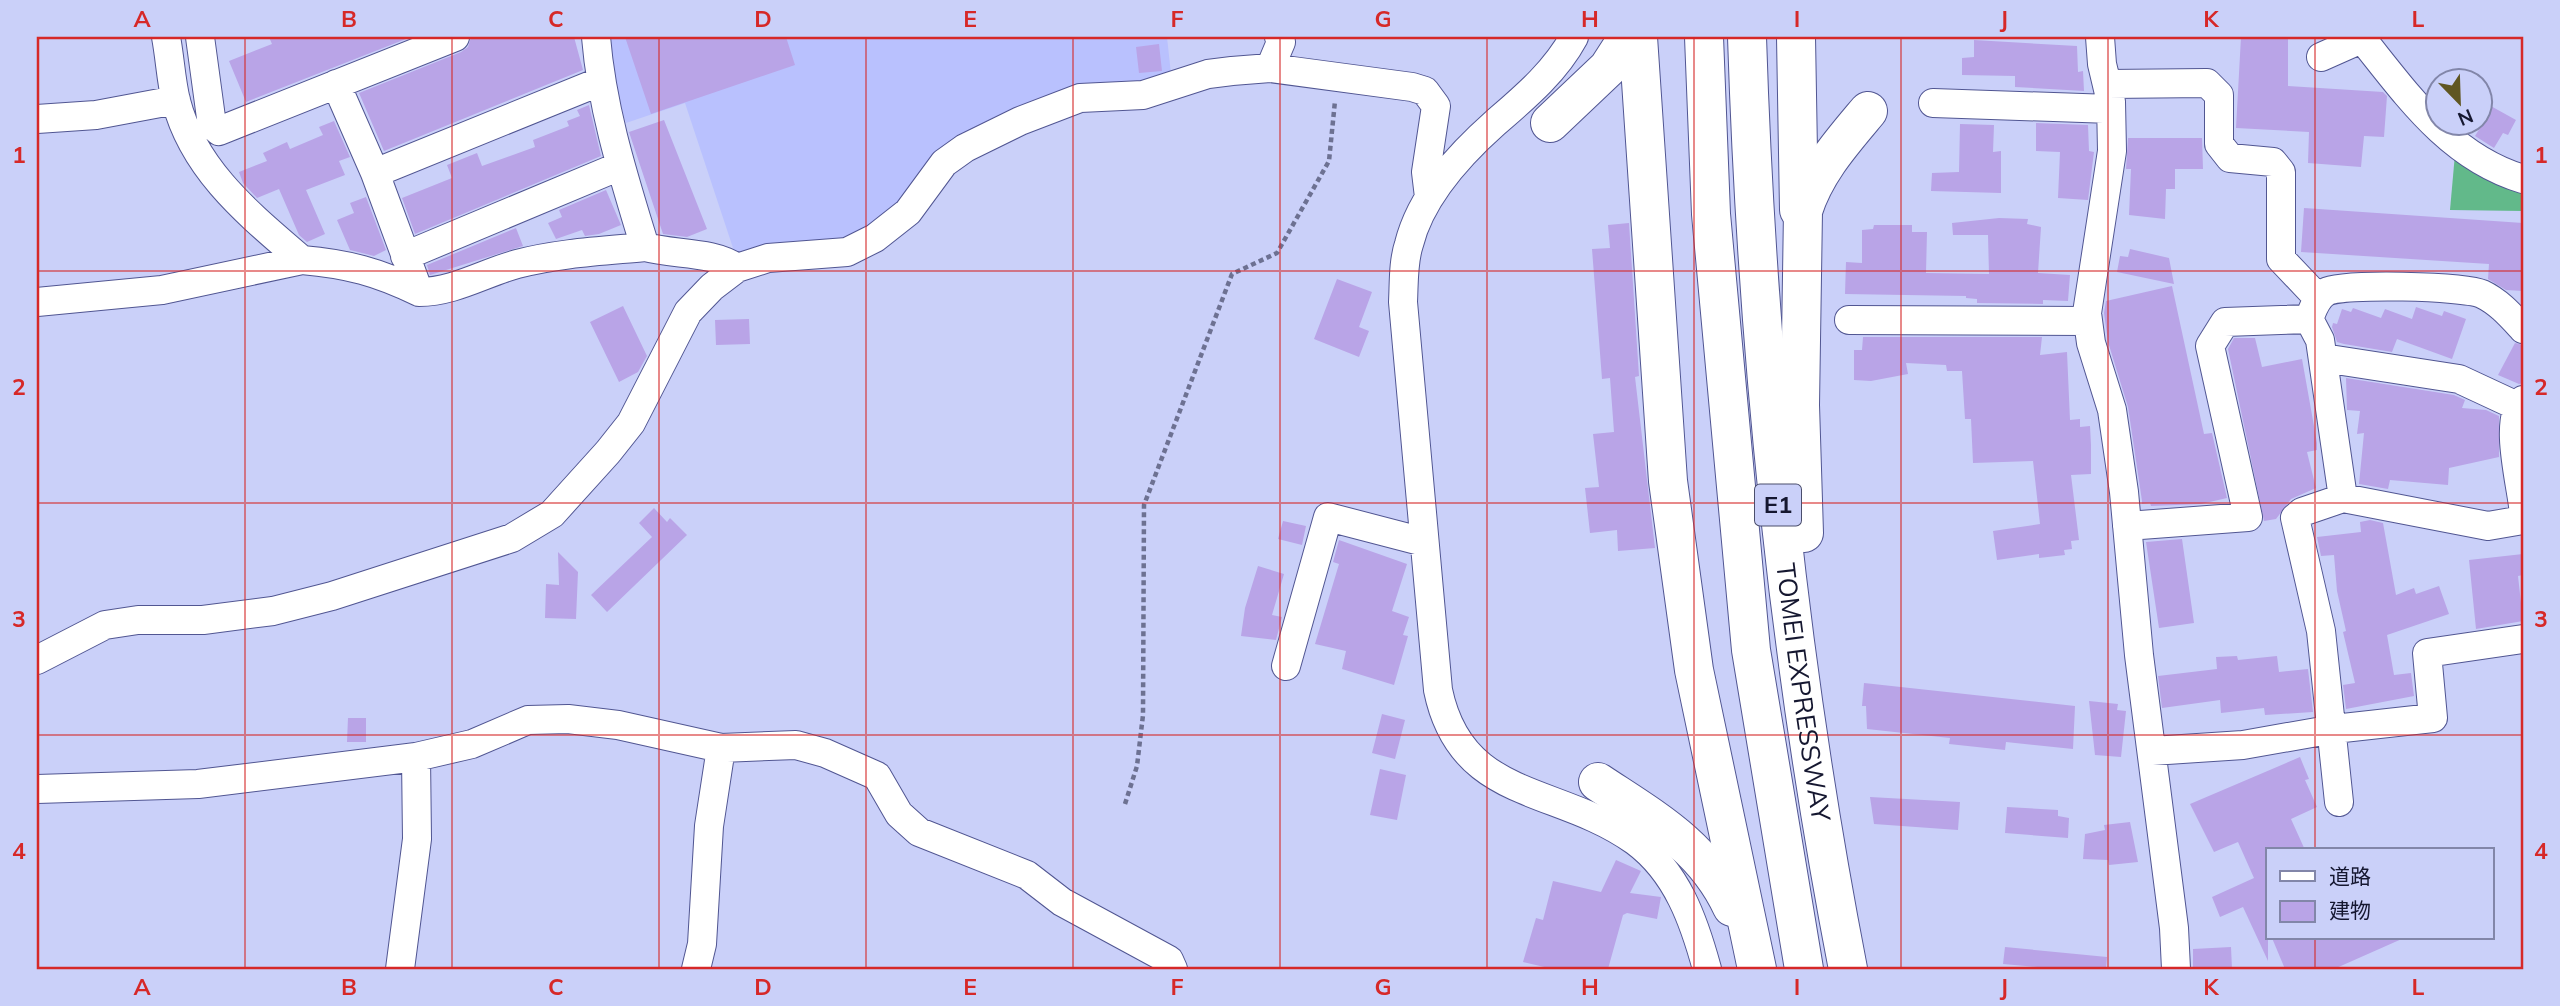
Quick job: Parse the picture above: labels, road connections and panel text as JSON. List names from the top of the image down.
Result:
{
  "streets": {
    "highway": ["E1", "TOMEI EXPRESSWAY"]
  },
  "legend": ["道路", "建物"],
  "north": "bottom right",
  "grid": {
    "columns": [
      "A",
      "B",
      "C",
      "D",
      "E",
      "F",
      "G",
      "H",
      "I",
      "J",
      "K",
      "L"
    ],
    "rows": [
      "1",
      "2",
      "3",
      "4"
    ]
  }
}
